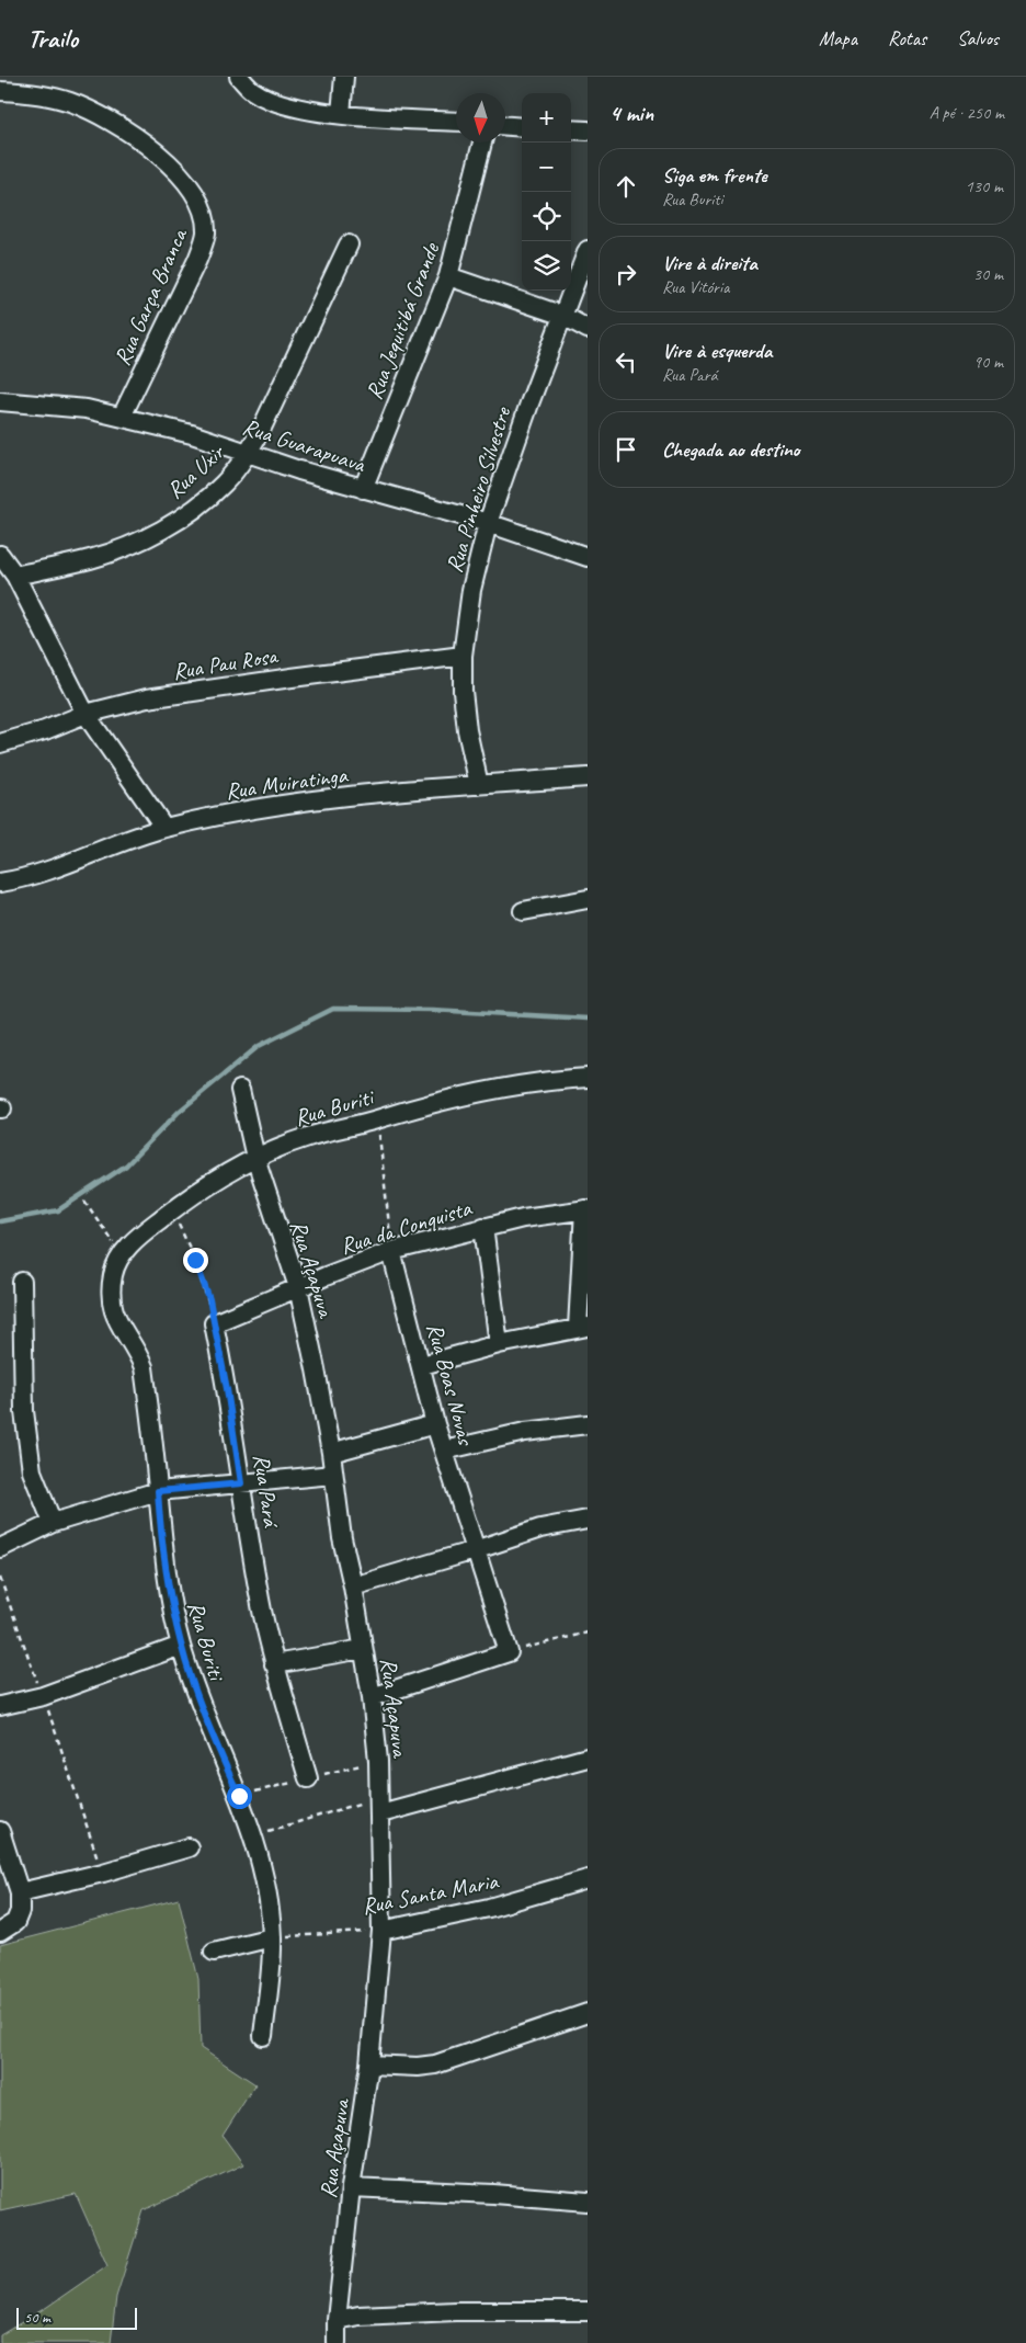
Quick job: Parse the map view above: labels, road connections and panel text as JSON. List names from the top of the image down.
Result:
{
  "streets": {
    "street": [
      "Rua Garça Branca",
      "Rua Jequitibá Grande",
      "Rua Guarapuava",
      "Rua Uxir",
      "Rua Pinheiro Silvestre",
      "Rua Pau Rosa",
      "Rua Muiratinga",
      "Rua Buriti",
      "Rua da Conquista",
      "Rua Açapuva",
      "Rua Boas Novas",
      "Rua Pará",
      "Rua Santa Maria"
    ]
  },
  "crossings": [
    ["Rua Garça Branca", "Rua Guarapuava"],
    ["Rua Jequitibá Grande", "Rua Guarapuava"],
    ["Rua Guarapuava", "Rua Uxir"],
    ["Rua Guarapuava", "Rua Pinheiro Silvestre"],
    ["Rua Pinheiro Silvestre", "Rua Pau Rosa"],
    ["Rua Pinheiro Silvestre", "Rua Muiratinga"],
    ["Rua Buriti", "Rua Açapuva"],
    ["Rua Buriti", "Rua Santa Maria"],
    ["Rua da Conquista", "Rua Açapuva"],
    ["Rua da Conquista", "Rua Boas Novas"],
    ["Rua da Conquista", "Rua Pará"],
    ["Rua Açapuva", "Rua Santa Maria"]
  ],
  "scale_bar": "50 m",
  "north": "bottom",
  "page": {
    "header": "Trailo",
    "nav": ["Mapa", "Rotas", "Salvos"],
    "heading": ["4 min", "A pé · 250 m"],
    "map_buttons": ["+", "−"],
    "list": [
      ["Siga em frente", "Rua Buriti", "130 m"],
      ["Vire à direita", "Rua Vitória", "30 m"],
      ["Vire à esquerda", "Rua Pará", "90 m"],
      "Chegada ao destino"
    ],
    "scale": "50 m"
  }
}
